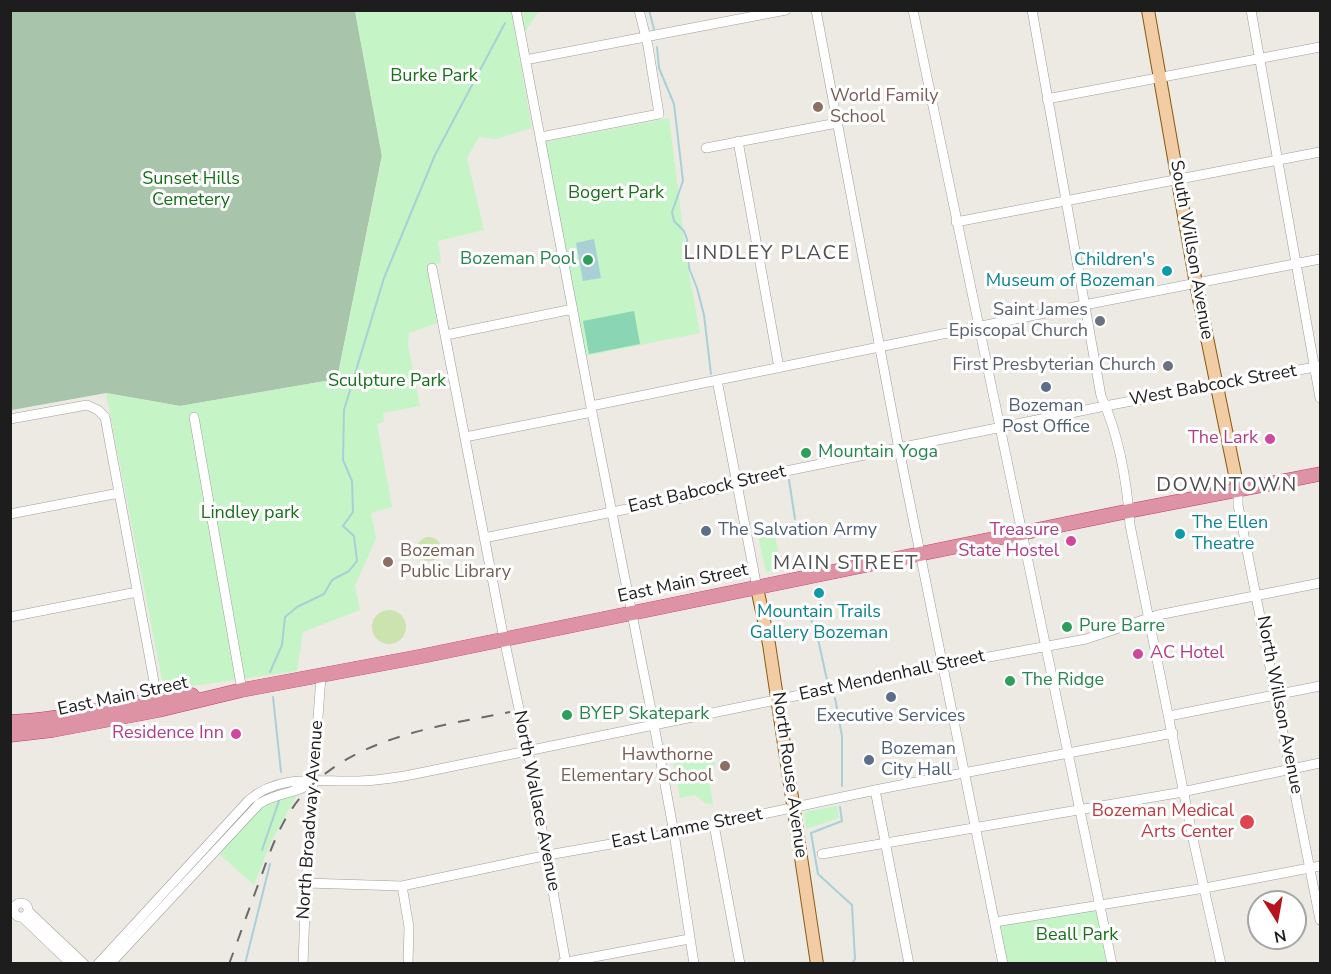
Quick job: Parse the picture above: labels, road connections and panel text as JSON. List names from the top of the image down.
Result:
{
  "streets": {
    "highway": ["East Main Street"],
    "main road": ["South Willson Avenue", "North Rouse Avenue"],
    "street": [
      "West Babcock Street",
      "East Babcock Street",
      "East Mendenhall Street",
      "North Willson Avenue",
      "North Wallace Avenue",
      "North Broadway Avenue",
      "East Lamme Street"
    ]
  },
  "crossings": [
    ["South Willson Avenue", "West Babcock Street"],
    ["South Willson Avenue", "East Main Street"],
    ["South Willson Avenue", "North Willson Avenue"],
    ["West Babcock Street", "East Babcock Street"],
    ["East Babcock Street", "North Wallace Avenue"],
    ["East Main Street", "North Willson Avenue"],
    ["East Main Street", "North Rouse Avenue"],
    ["East Main Street", "North Wallace Avenue"],
    ["East Main Street", "North Broadway Avenue"],
    ["East Mendenhall Street", "North Willson Avenue"],
    ["East Mendenhall Street", "North Rouse Avenue"],
    ["East Mendenhall Street", "North Wallace Avenue"],
    ["East Mendenhall Street", "North Broadway Avenue"],
    ["North Rouse Avenue", "East Lamme Street"],
    ["North Wallace Avenue", "East Lamme Street"],
    ["North Broadway Avenue", "East Lamme Street"]
  ],
  "districts": ["LINDLEY PLACE", "DOWNTOWN", "MAIN STREET"],
  "parks": [
    "Burke Park",
    "Sunset Hills Cemetery",
    "Bogert Park",
    "Sculpture Park",
    "Lindley park",
    "Beall Park"
  ],
  "places": [
    "World Family School",
    "Bozeman Pool",
    "Children's Museum of Bozeman",
    "Saint James Episcopal Church",
    "First Presbyterian Church",
    "Bozeman Post Office",
    "The Lark",
    "Mountain Yoga",
    "The Salvation Army",
    "The Ellen Theatre",
    "Treasure State Hostel",
    "Bozeman Public Library",
    "Mountain Trails Gallery Bozeman",
    "Pure Barre",
    "AC Hotel",
    "The Ridge",
    "Executive Services",
    "BYEP Skatepark",
    "Residence Inn",
    "Bozeman City Hall",
    "Hawthorne Elementary School",
    "Bozeman Medical Arts Center"
  ],
  "north": "bottom"
}
